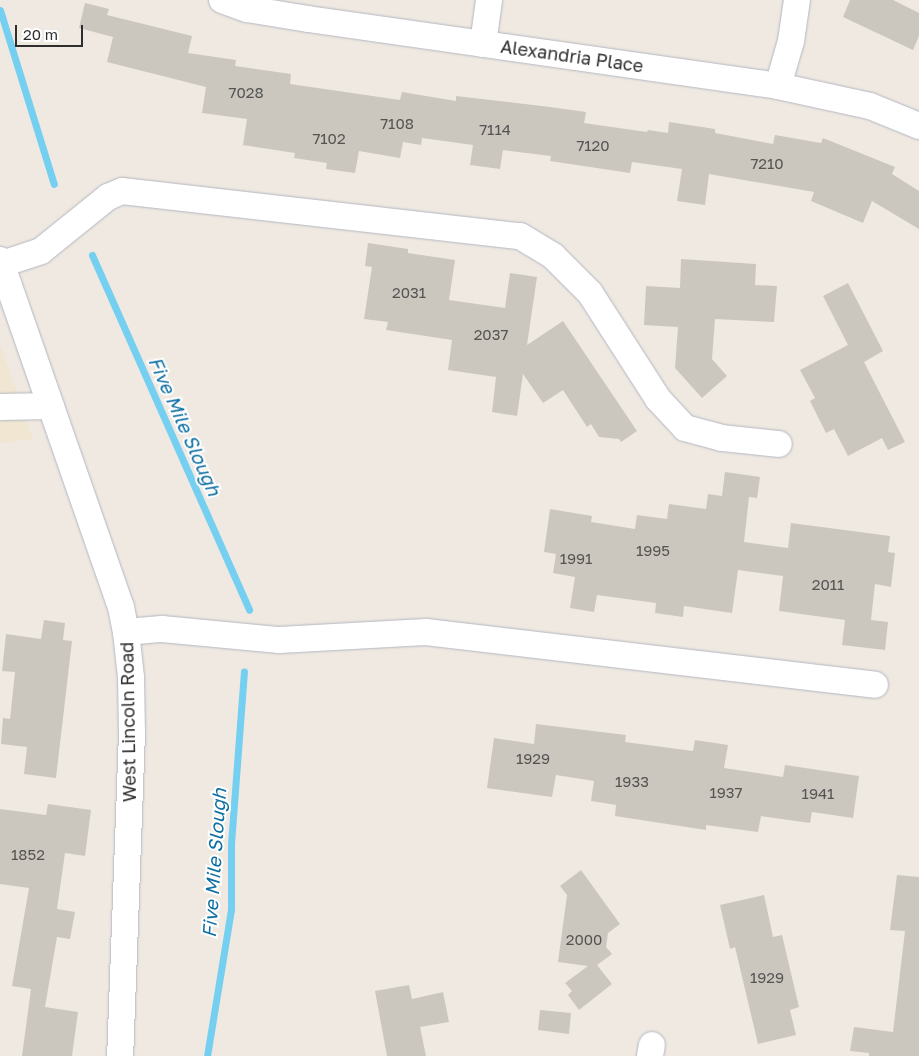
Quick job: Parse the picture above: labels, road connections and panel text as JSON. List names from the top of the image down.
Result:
{
  "streets": {
    "street": ["Alexandria Place", "West Lincoln Road"]
  },
  "water": ["Five Mile Slough"],
  "house_numbers": [
    "7028",
    "7108",
    "7114",
    "7102",
    "7120",
    "7210",
    "2031",
    "2037",
    "1995",
    "1991",
    "2011",
    "1929",
    "1933",
    "1937",
    "1941",
    "1852",
    "2000",
    "1929"
  ],
  "scale_bar": "20 m"
}
